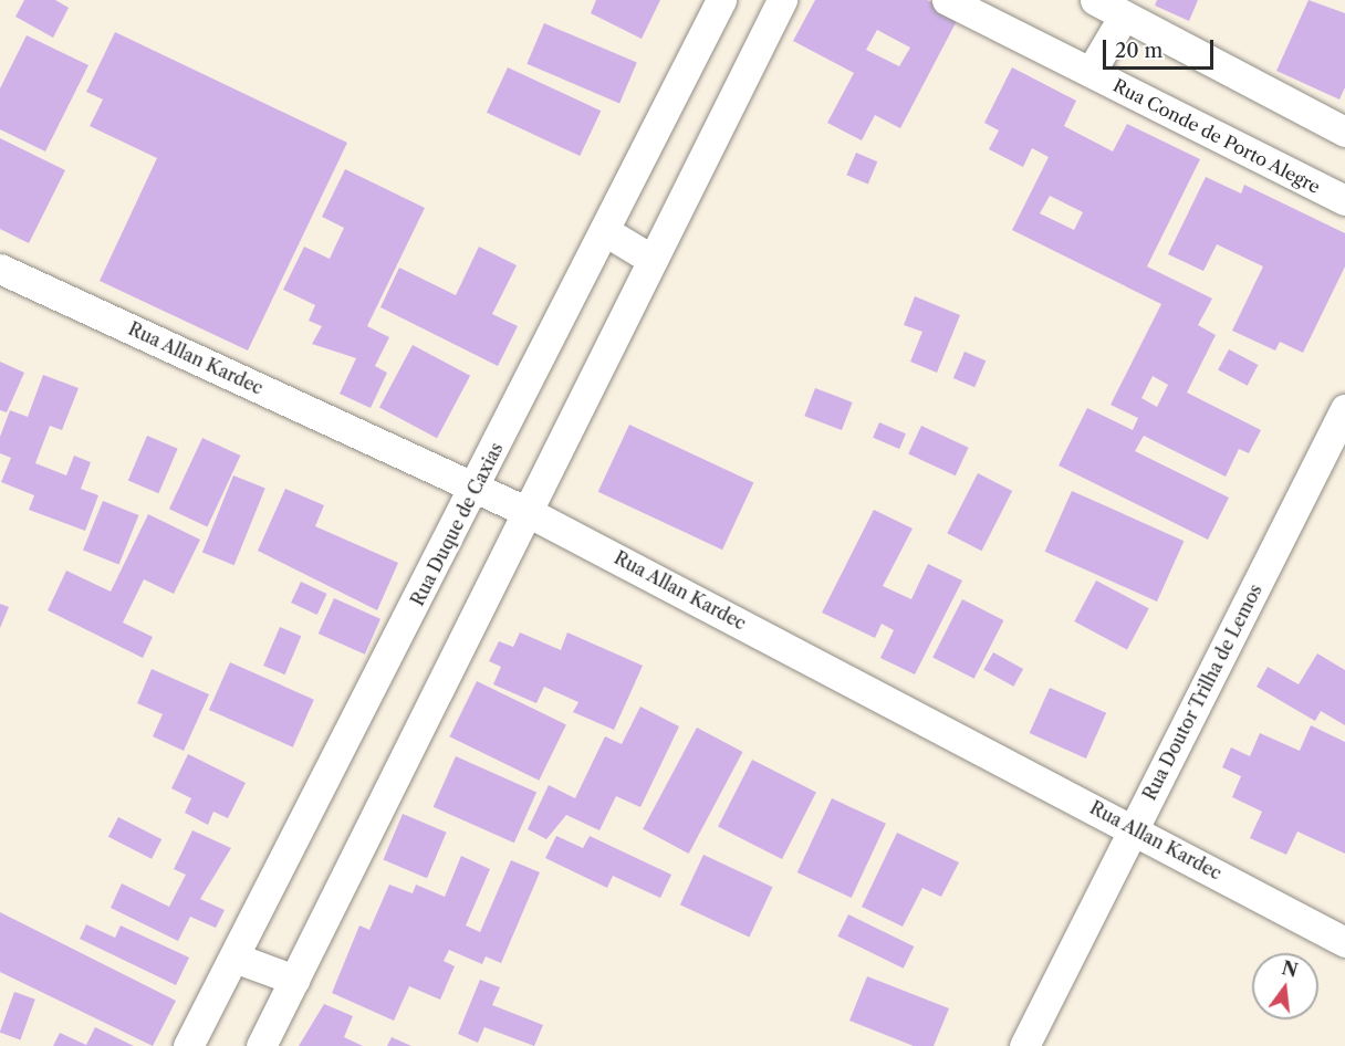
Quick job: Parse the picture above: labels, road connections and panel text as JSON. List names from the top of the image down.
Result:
{
  "streets": {
    "street": [
      "Rua Conde de Porto Alegre",
      "Rua Allan Kardec",
      "Rua Duque de Caxias",
      "Rua Doutor Trilha de Lemos"
    ]
  },
  "crossings": [
    ["Rua Allan Kardec", "Rua Duque de Caxias"],
    ["Rua Allan Kardec", "Rua Doutor Trilha de Lemos"]
  ],
  "scale_bar": "20 m",
  "north": "top"
}
